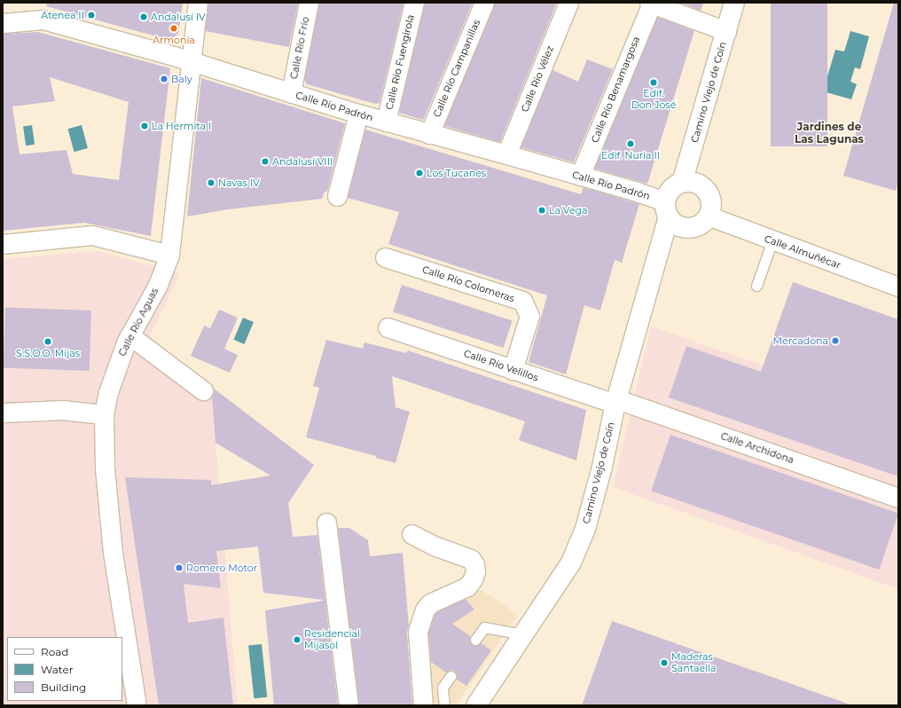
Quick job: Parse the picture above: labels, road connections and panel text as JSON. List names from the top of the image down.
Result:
{
  "streets": {
    "street": [
      "Calle Río Frío",
      "Calle Río Fuengirola",
      "Calle Río Campanillas",
      "Calle Río Vélez",
      "Calle Río Benamargosa",
      "Camino Viejo de Coín",
      "Calle Río Padrón",
      "Calle Almuñécar",
      "Calle Río Colomeras",
      "Calle Río Aguas",
      "Calle Río Velillos",
      "Calle Archidona"
    ]
  },
  "crossings": [
    ["Calle Río Frío", "Calle Río Padrón"],
    ["Calle Río Fuengirola", "Calle Río Padrón"],
    ["Calle Río Campanillas", "Calle Río Padrón"],
    ["Calle Río Vélez", "Calle Río Padrón"],
    ["Calle Río Benamargosa", "Calle Río Padrón"],
    ["Camino Viejo de Coín", "Calle Río Padrón"],
    ["Camino Viejo de Coín", "Calle Almuñécar"],
    ["Camino Viejo de Coín", "Calle Río Velillos"],
    ["Camino Viejo de Coín", "Calle Archidona"],
    ["Calle Río Padrón", "Calle Almuñécar"],
    ["Calle Río Padrón", "Calle Río Aguas"],
    ["Calle Río Colomeras", "Calle Río Velillos"],
    ["Calle Río Velillos", "Calle Archidona"]
  ],
  "districts": ["Jardines de Las Lagunas"],
  "places": [
    "Atenea II",
    "Andalusí IV",
    "Armonia",
    "Baly",
    "Edif. Don José",
    "La Hermita I",
    "Edif. Nuria II",
    "Andalusí VIII",
    "Los Tucanes",
    "Navas IV",
    "La Vega",
    "Mercadona",
    "S.S.O.O. Mijas",
    "Romero Motor",
    "Residencial Mijasol",
    "Maderas Santaella"
  ],
  "legend": ["Road", "Water", "Building"]
}
